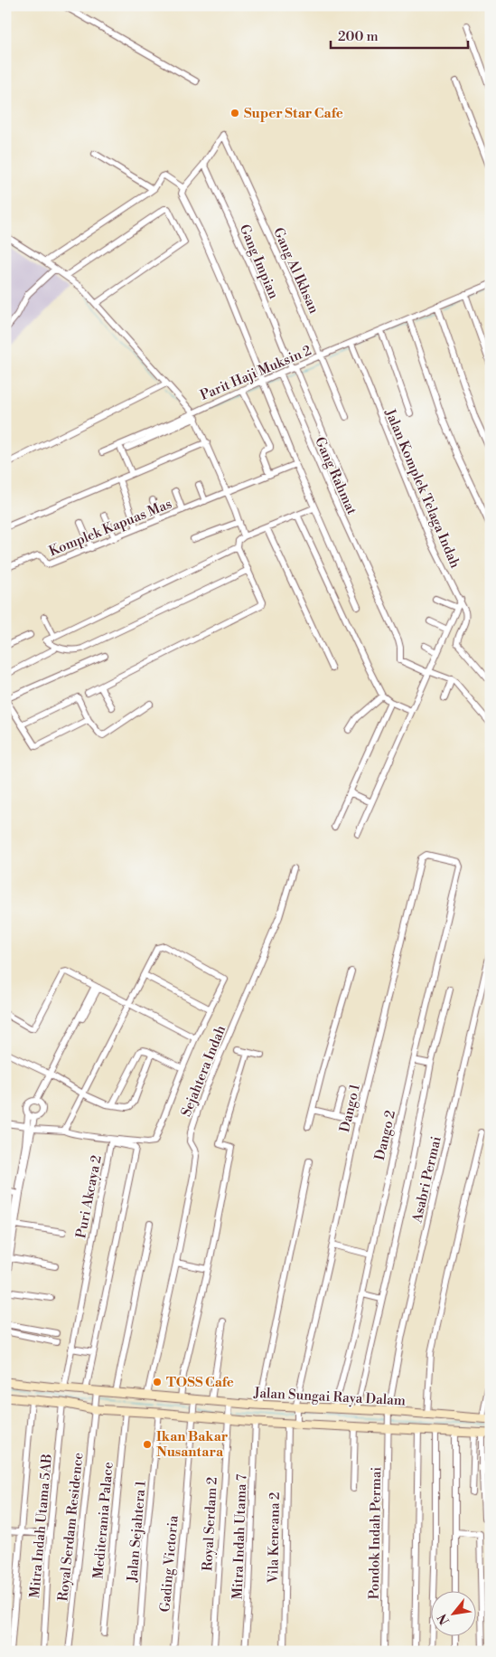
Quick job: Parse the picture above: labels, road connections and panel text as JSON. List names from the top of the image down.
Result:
{
  "streets": {
    "street": [
      "Gang Impian",
      "Gang Al Ikhsan",
      "Parit Haji Muksin 2",
      "Gang Rahmat",
      "Jalan Komplek Telaga Indah",
      "Komplek Kapuas Mas",
      "Sejahtera Indah",
      "Dango 1",
      "Dango 2",
      "Asabri Permai",
      "Puri Akcaya 2",
      "Jalan Sungai Raya Dalam",
      "Mediterania Palace",
      "Royal Serdam 2",
      "Mitra Indah Utama 5AB",
      "Royal Serdam Residence",
      "Jalan Sejahtera 1",
      "Pondok Indah Permai",
      "Mitra Indah Utama 7",
      "Vila Kencana 2",
      "Gading Victoria"
    ]
  },
  "crossings": [
    ["Gang Impian", "Gang Al Ikhsan"],
    ["Gang Impian", "Parit Haji Muksin 2"],
    ["Gang Al Ikhsan", "Parit Haji Muksin 2"],
    ["Parit Haji Muksin 2", "Gang Rahmat"],
    ["Parit Haji Muksin 2", "Jalan Komplek Telaga Indah"],
    ["Sejahtera Indah", "Jalan Sungai Raya Dalam"],
    ["Dango 1", "Dango 2"],
    ["Dango 1", "Jalan Sungai Raya Dalam"],
    ["Dango 2", "Jalan Sungai Raya Dalam"],
    ["Asabri Permai", "Jalan Sungai Raya Dalam"],
    ["Asabri Permai", "Pondok Indah Permai"],
    ["Puri Akcaya 2", "Jalan Sungai Raya Dalam"],
    ["Jalan Sungai Raya Dalam", "Royal Serdam 2"],
    ["Jalan Sungai Raya Dalam", "Royal Serdam Residence"],
    ["Jalan Sungai Raya Dalam", "Pondok Indah Permai"]
  ],
  "places": ["Super Star Cafe", "TOSS Cafe", "Ikan Bakar Nusantara"],
  "scale_bar": "200 m",
  "north": "bottom left"
}
